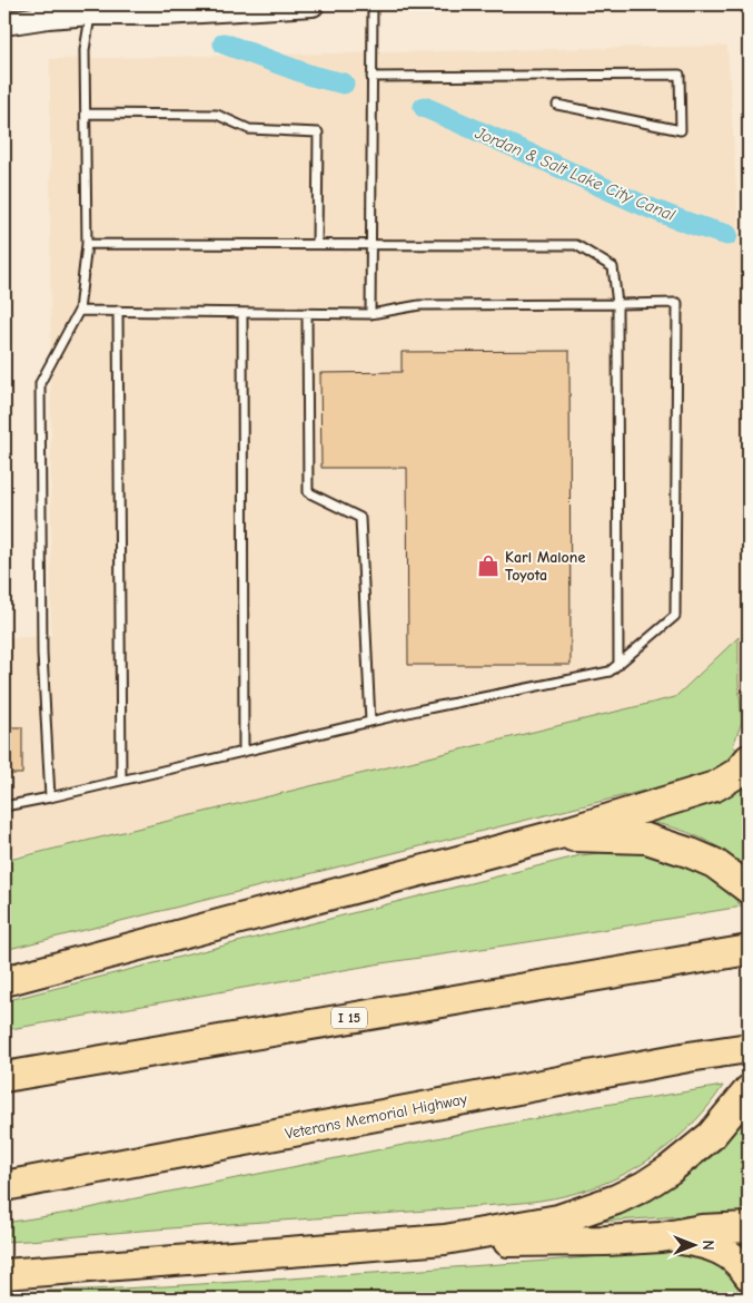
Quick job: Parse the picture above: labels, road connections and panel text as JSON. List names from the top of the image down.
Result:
{
  "streets": {
    "highway": ["I 15", "Veterans Memorial Highway"]
  },
  "water": ["Jordan & Salt Lake City Canal"],
  "places": {
    "shop": ["Karl Malone Toyota"]
  },
  "north": "right"
}
